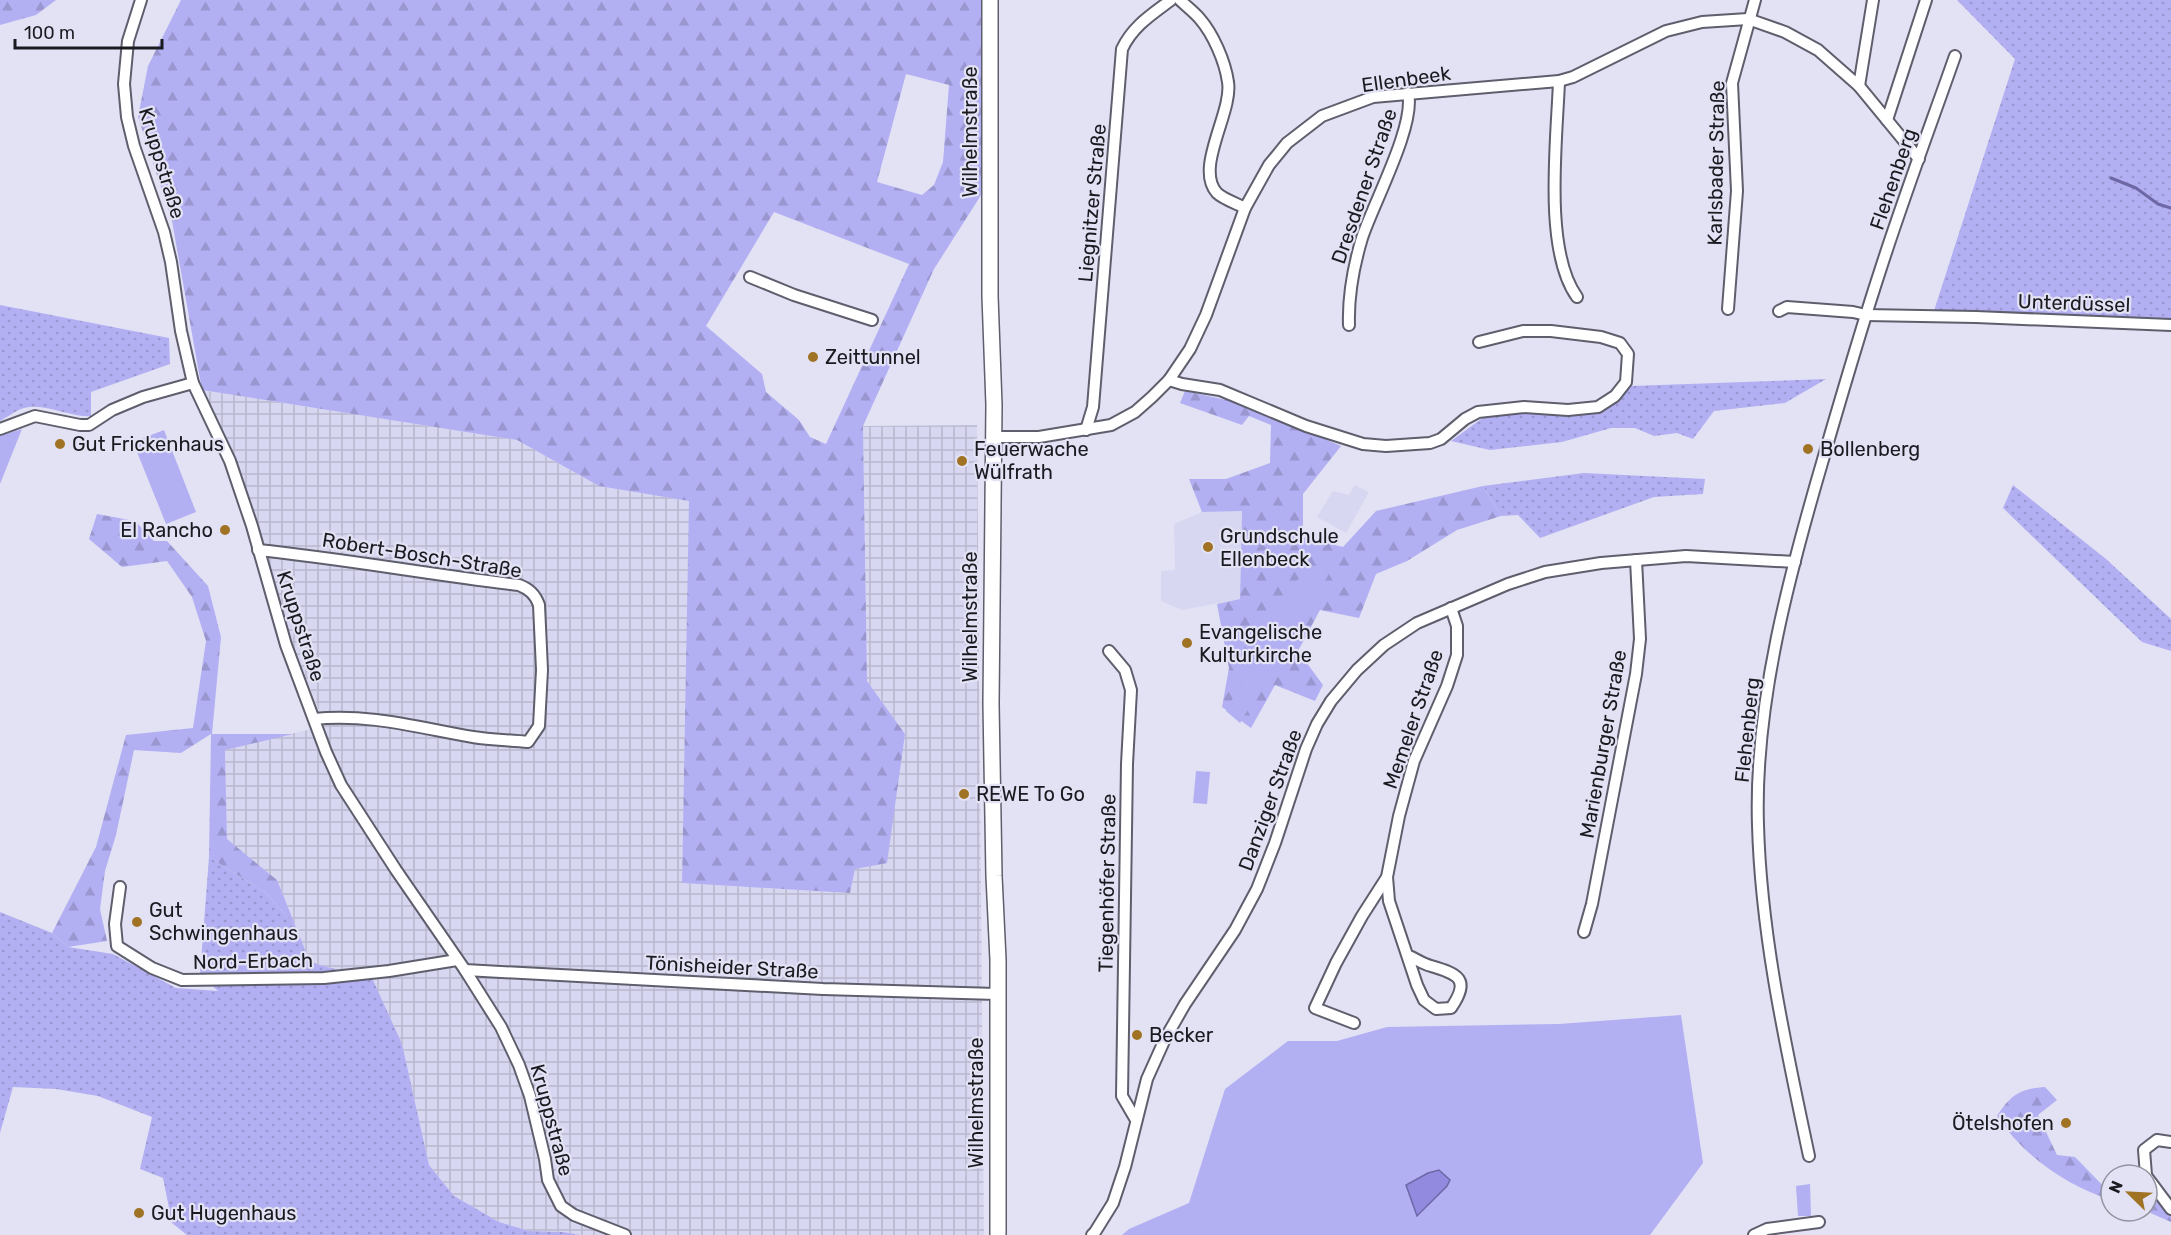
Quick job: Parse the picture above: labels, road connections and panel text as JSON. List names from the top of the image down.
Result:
{
  "streets": {
    "main road": ["Wilhelmstraße"],
    "street": [
      "Ellenbeek",
      "Kruppstraße",
      "Karlsbader Straße",
      "Flehenberg",
      "Dresdener Straße",
      "Liegnitzer Straße",
      "Unterdüssel",
      "Robert-Bosch-Straße",
      "Memeler Straße",
      "Marienburger Straße",
      "Danziger Straße",
      "Tiegenhöfer Straße",
      "Nord-Erbach",
      "Tönisheider Straße"
    ]
  },
  "crossings": [
    ["Ellenbeek", "Wilhelmstraße"],
    ["Ellenbeek", "Karlsbader Straße"],
    ["Ellenbeek", "Flehenberg"],
    ["Ellenbeek", "Dresdener Straße"],
    ["Ellenbeek", "Liegnitzer Straße"],
    ["Wilhelmstraße", "Tönisheider Straße"],
    ["Kruppstraße", "Robert-Bosch-Straße"],
    ["Kruppstraße", "Nord-Erbach"],
    ["Kruppstraße", "Tönisheider Straße"],
    ["Flehenberg", "Unterdüssel"],
    ["Flehenberg", "Danziger Straße"],
    ["Memeler Straße", "Danziger Straße"],
    ["Marienburger Straße", "Danziger Straße"],
    ["Danziger Straße", "Tiegenhöfer Straße"]
  ],
  "places": [
    "Zeittunnel",
    "Gut Frickenhaus",
    "Bollenberg",
    "Feuerwache Wülfrath",
    "El Rancho",
    "Grundschule Ellenbeck",
    "Evangelische Kulturkirche",
    "REWE To Go",
    "Gut Schwingenhaus",
    "Becker",
    "Ötelshofen",
    "Gut Hugenhaus"
  ],
  "scale_bar": "100 m",
  "north": "top left"
}
